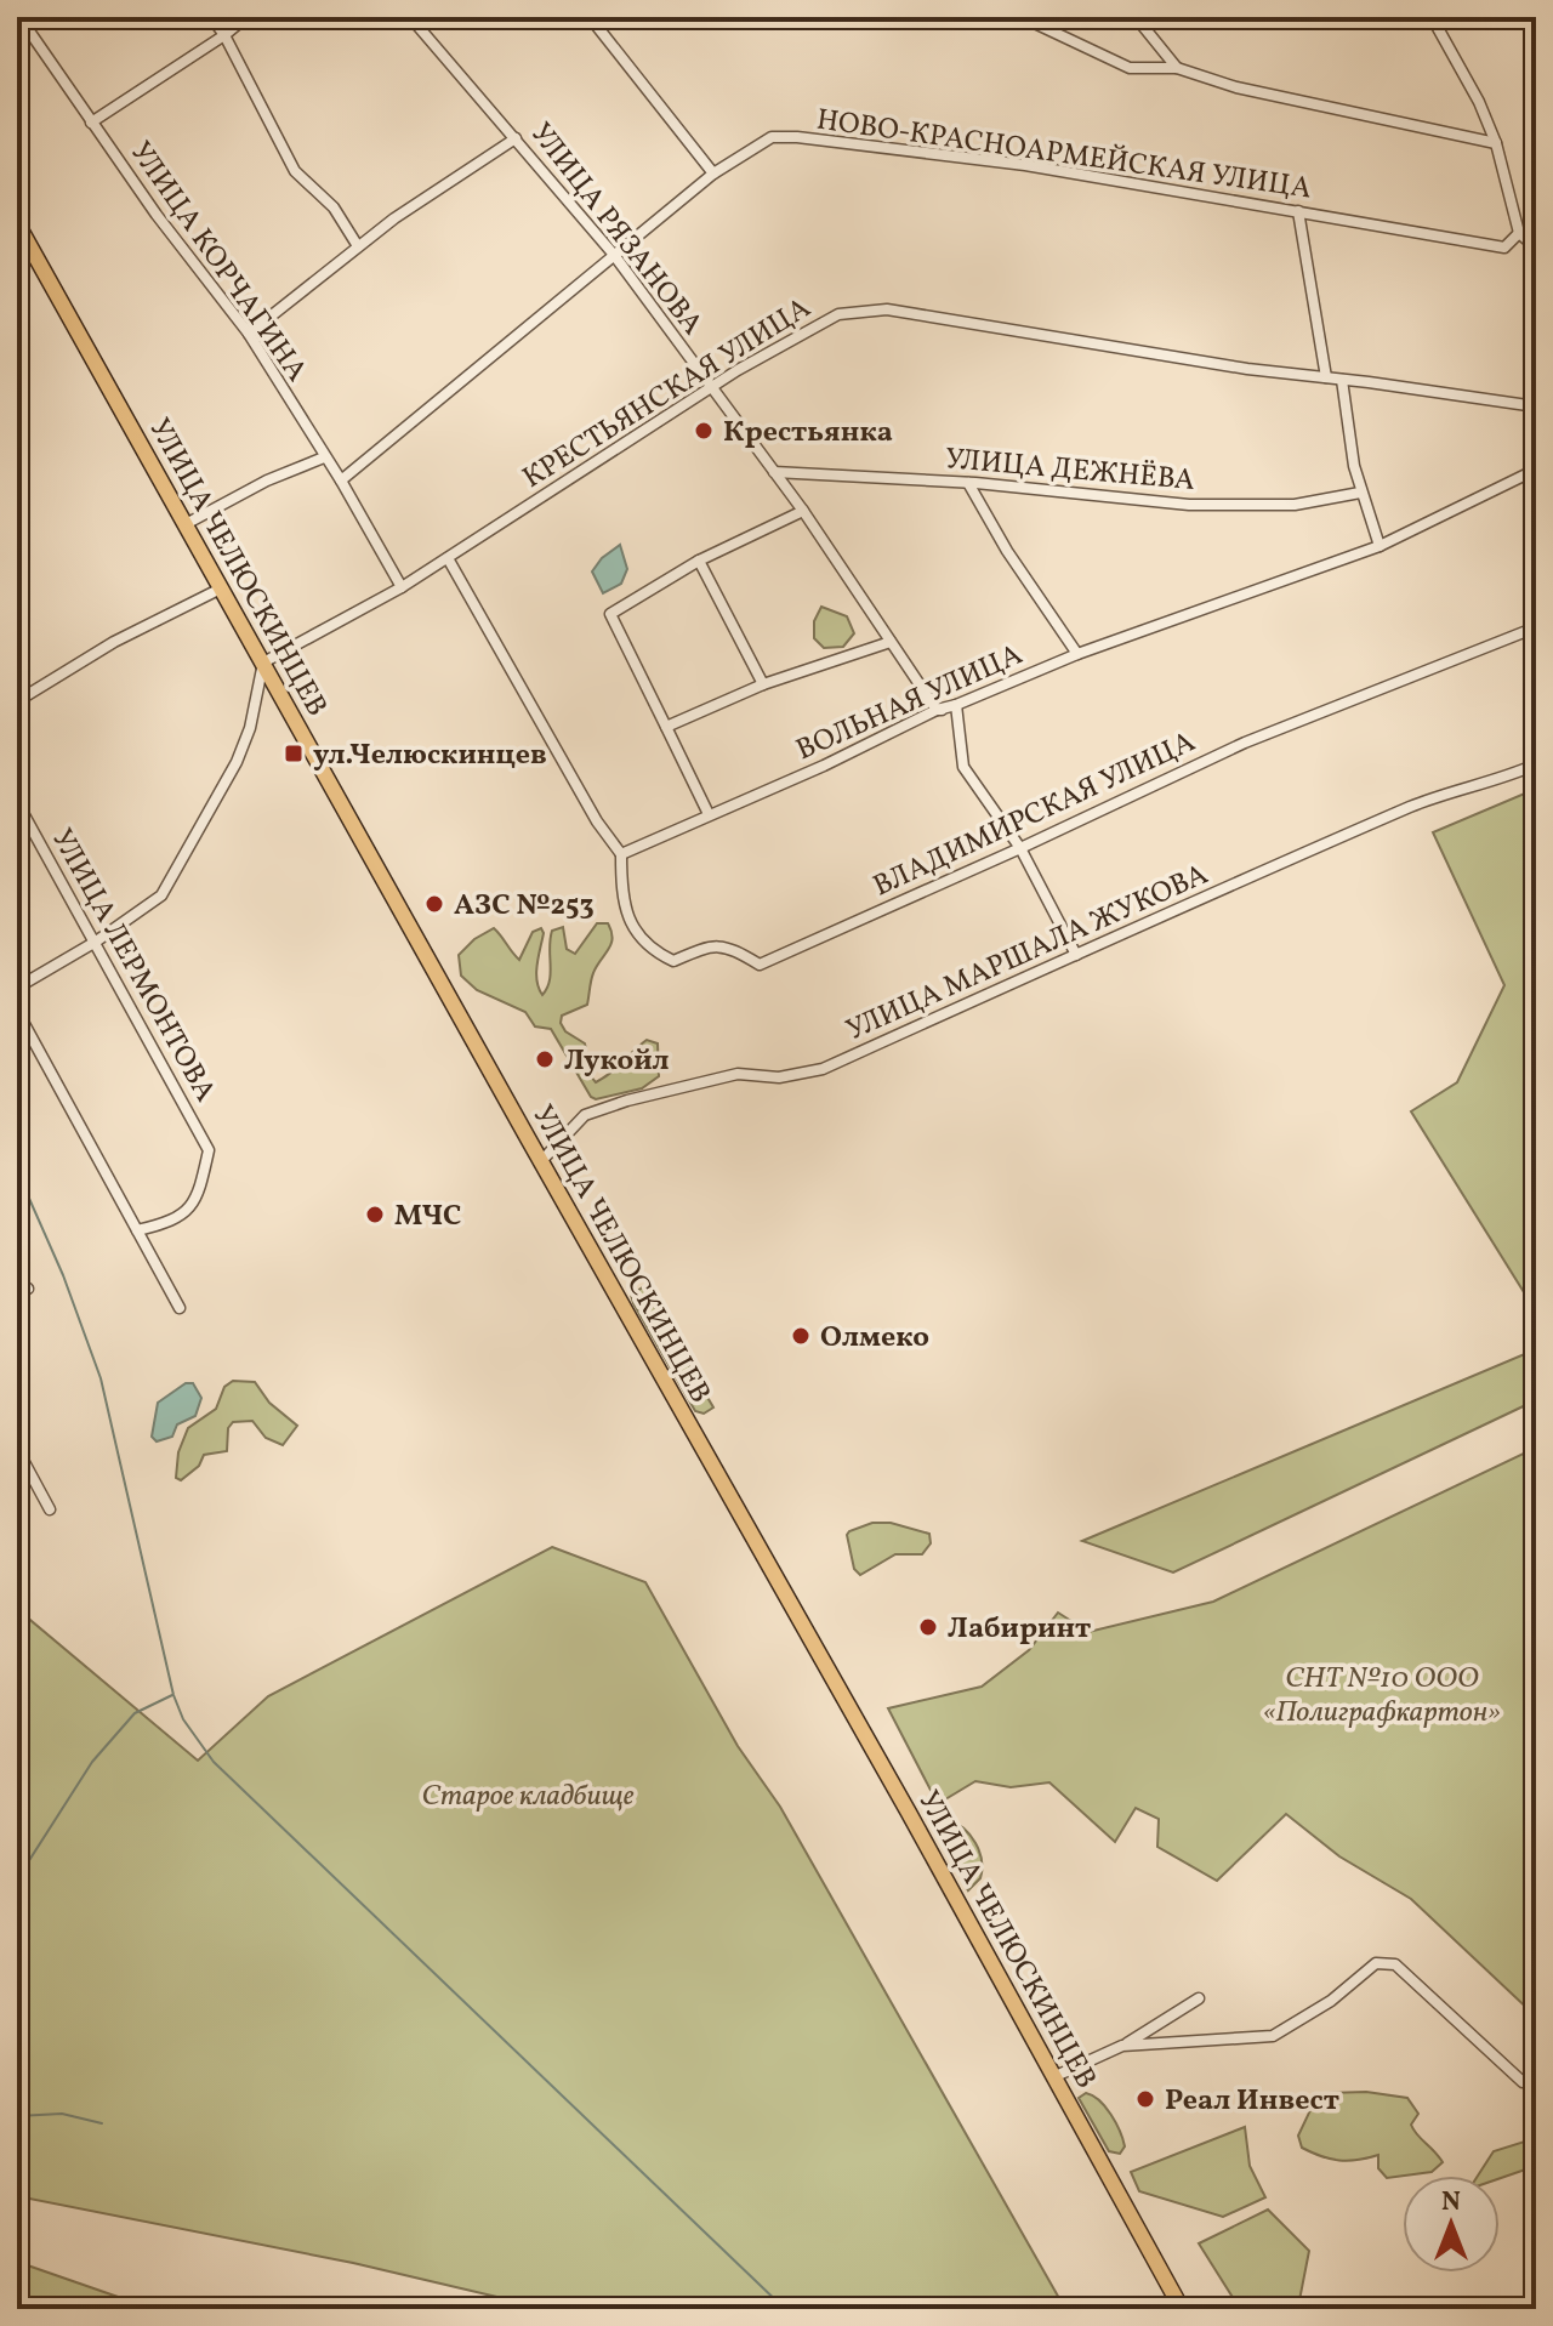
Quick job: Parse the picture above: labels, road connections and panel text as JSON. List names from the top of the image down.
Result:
{
  "streets": {
    "main road": ["УЛИЦА ЧЕЛЮСКИНЦЕВ"],
    "street": [
      "НОВО-КРАСНОАРМЕЙСКАЯ УЛИЦА",
      "УЛИЦА РЯЗАНОВА",
      "УЛИЦА КОРЧАГИНА",
      "КРЕСТЬЯНСКАЯ УЛИЦА",
      "УЛИЦА ДЕЖНЁВА",
      "ВОЛЬНАЯ УЛИЦА",
      "ВЛАДИМИРСКАЯ УЛИЦА",
      "УЛИЦА МАРШАЛА ЖУКОВА",
      "УЛИЦА ЛЕРМОНТОВА"
    ]
  },
  "crossings": [
    ["НОВО-КРАСНОАРМЕЙСКАЯ УЛИЦА", "УЛИЦА РЯЗАНОВА"],
    ["НОВО-КРАСНОАРМЕЙСКАЯ УЛИЦА", "УЛИЦА КОРЧАГИНА"],
    ["УЛИЦА РЯЗАНОВА", "КРЕСТЬЯНСКАЯ УЛИЦА"],
    ["УЛИЦА РЯЗАНОВА", "УЛИЦА ДЕЖНЁВА"],
    ["УЛИЦА РЯЗАНОВА", "ВОЛЬНАЯ УЛИЦА"],
    ["УЛИЦА КОРЧАГИНА", "КРЕСТЬЯНСКАЯ УЛИЦА"],
    ["КРЕСТЬЯНСКАЯ УЛИЦА", "УЛИЦА ЧЕЛЮСКИНЦЕВ"],
    ["УЛИЦА ЧЕЛЮСКИНЦЕВ", "УЛИЦА МАРШАЛА ЖУКОВА"],
    ["ВОЛЬНАЯ УЛИЦА", "ВЛАДИМИРСКАЯ УЛИЦА"]
  ],
  "parks": ["СНТ №10 ООО «Полиграфкартон»", "Старое кладбище"],
  "places": {
    "other": [
      "Крестьянка",
      "АЗС №253",
      "Лукойл",
      "МЧС",
      "Олмеко",
      "Лабиринт",
      "Реал Инвест"
    ],
    "transit": ["ул.Челюскинцев"]
  },
  "north": "top"
}
